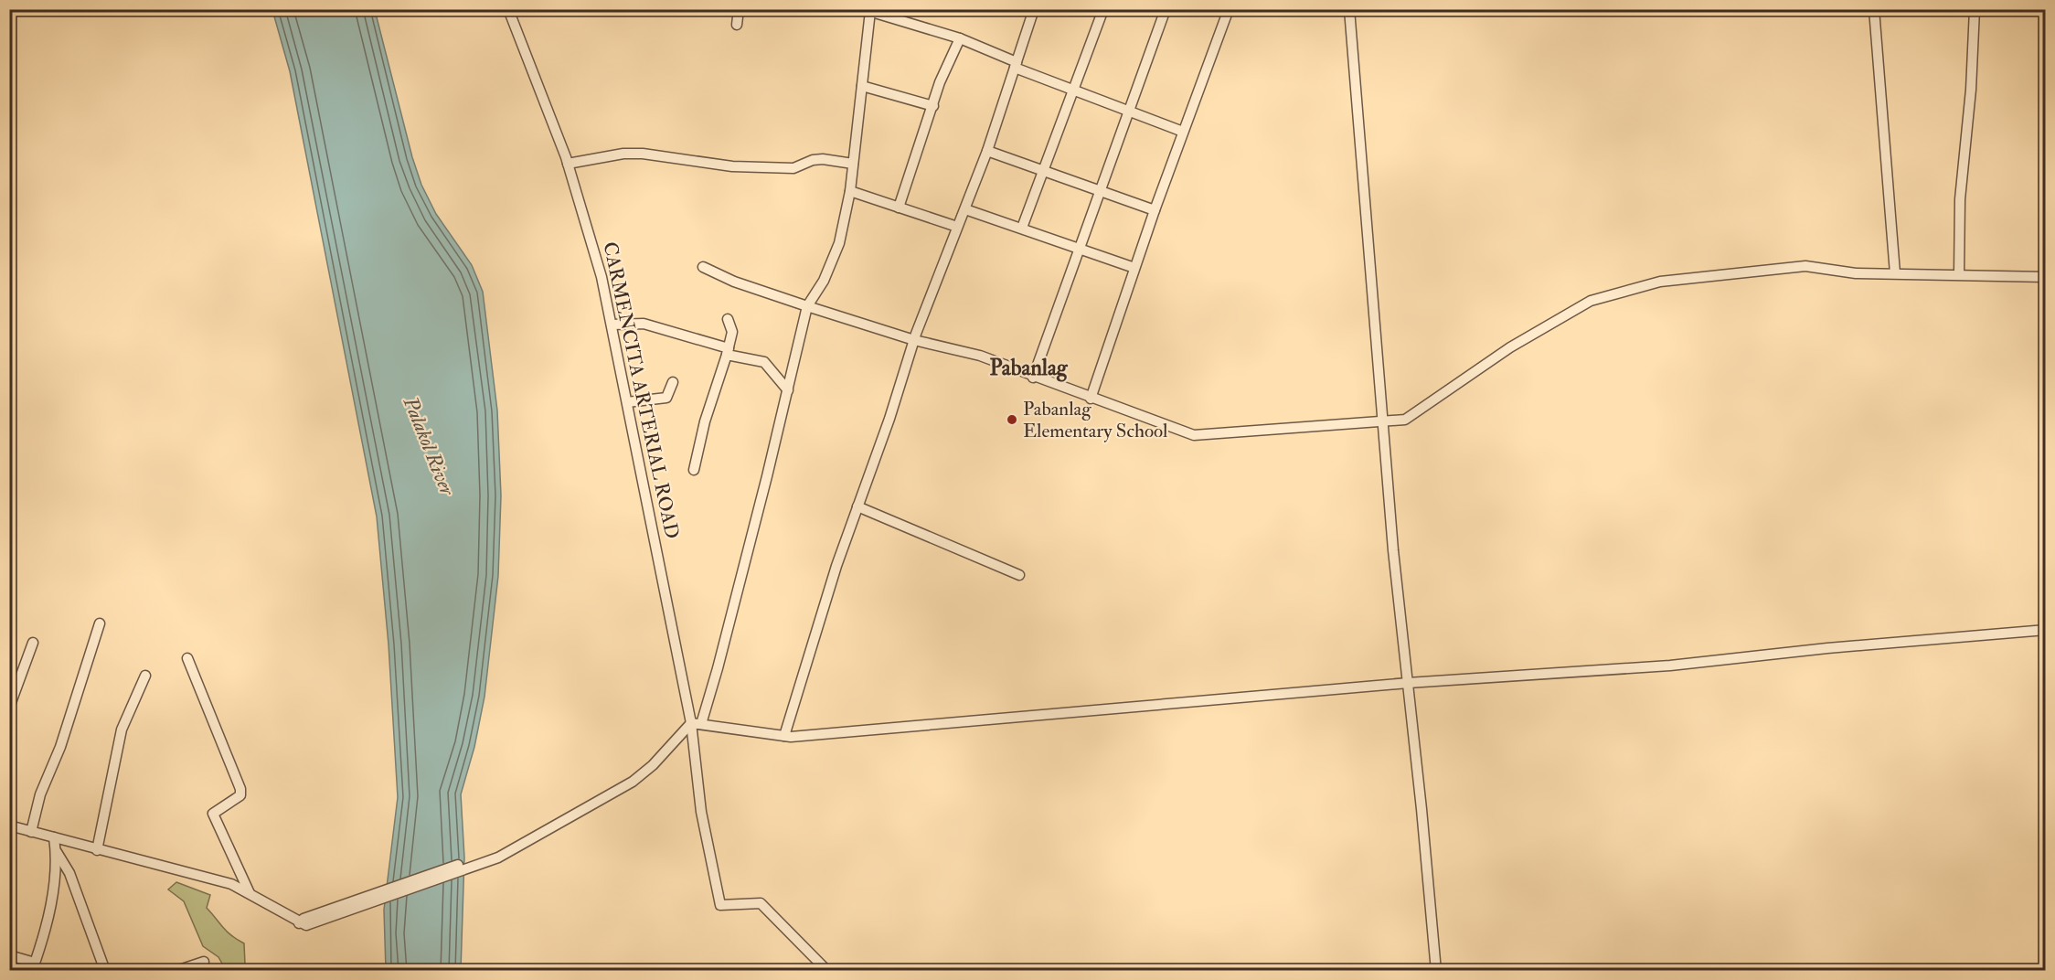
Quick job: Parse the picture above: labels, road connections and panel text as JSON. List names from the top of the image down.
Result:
{
  "streets": {
    "street": ["CARMENCITA ARTERIAL ROAD"]
  },
  "districts": ["Pabanlag"],
  "water": ["Palakol River"],
  "places": ["Pabanlag Elementary School"]
}
